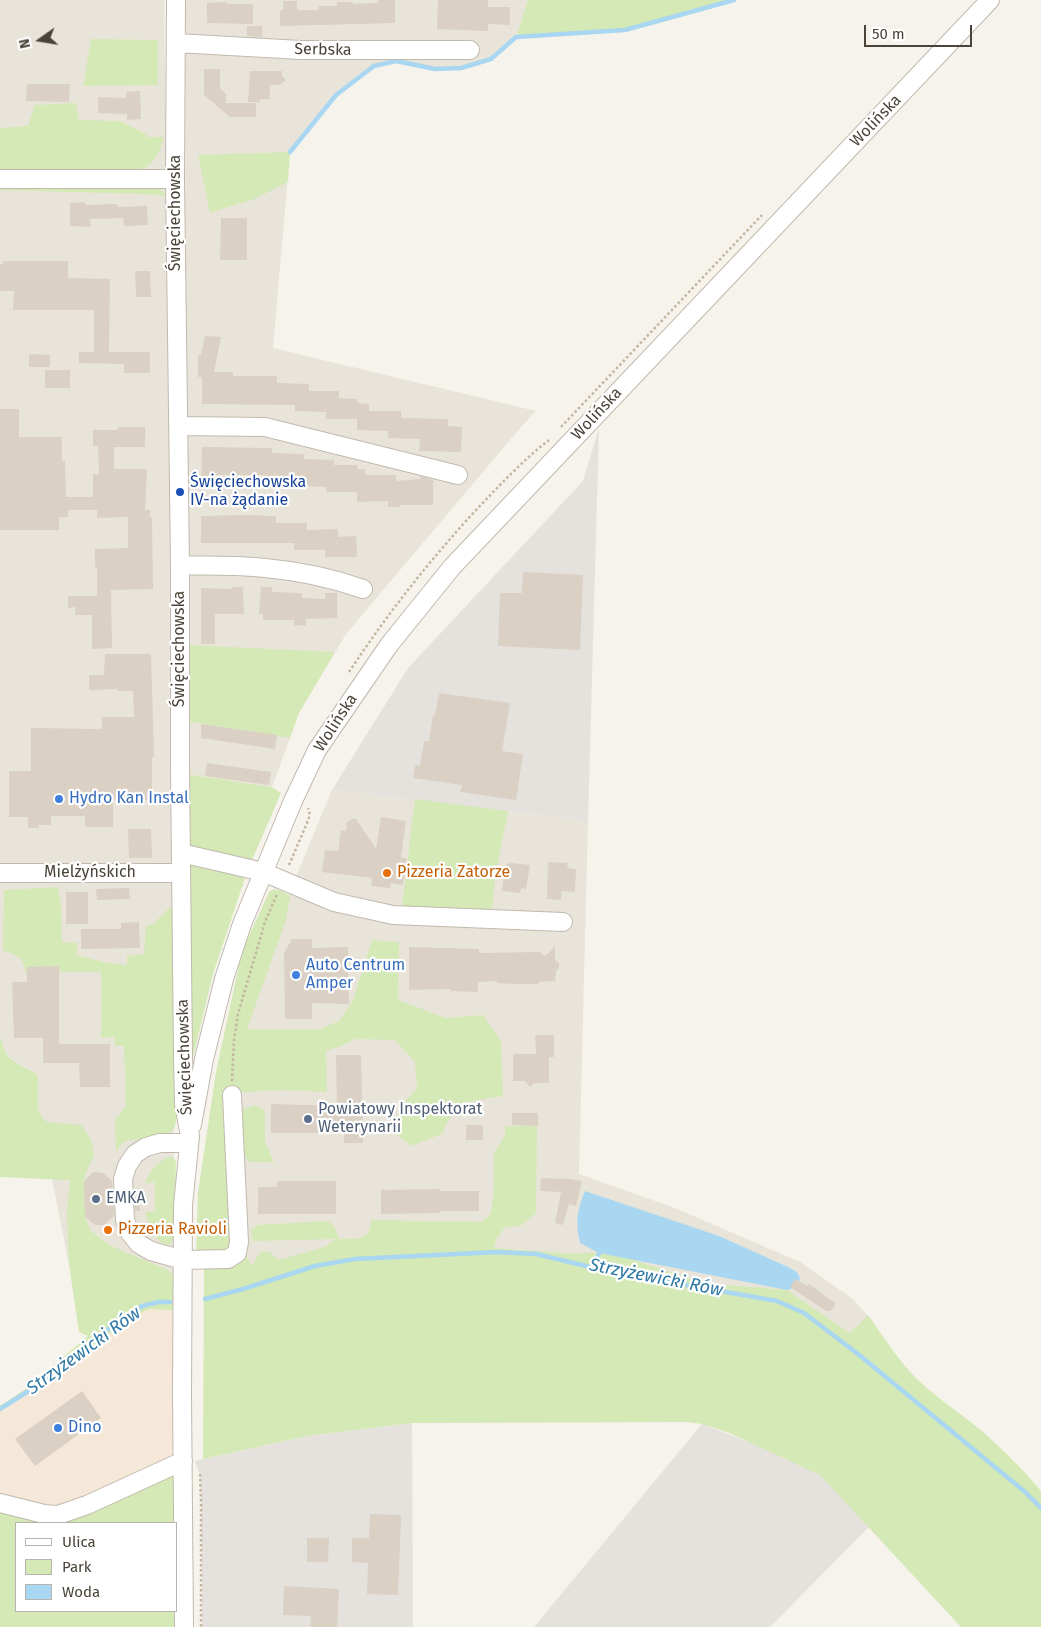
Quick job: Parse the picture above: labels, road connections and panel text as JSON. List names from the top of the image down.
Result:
{
  "streets": {
    "street": [
      "Serbska",
      "Wolińska",
      "Święciechowska",
      "Mielżyńskich"
    ]
  },
  "crossings": [
    ["Serbska", "Święciechowska"],
    ["Wolińska", "Święciechowska"],
    ["Święciechowska", "Mielżyńskich"]
  ],
  "water": ["Strzyżewicki Rów"],
  "places": [
    "Święciechowska IV-na żądanie",
    "Hydro Kan Instal",
    "Pizzeria Zatorze",
    "Auto Centrum Amper",
    "Powiatowy Inspektorat Weterynarii",
    "EMKA",
    "Pizzeria Ravioli",
    "Dino"
  ],
  "legend": ["Ulica", "Park", "Woda"],
  "scale_bar": "50 m",
  "north": "left"
}
